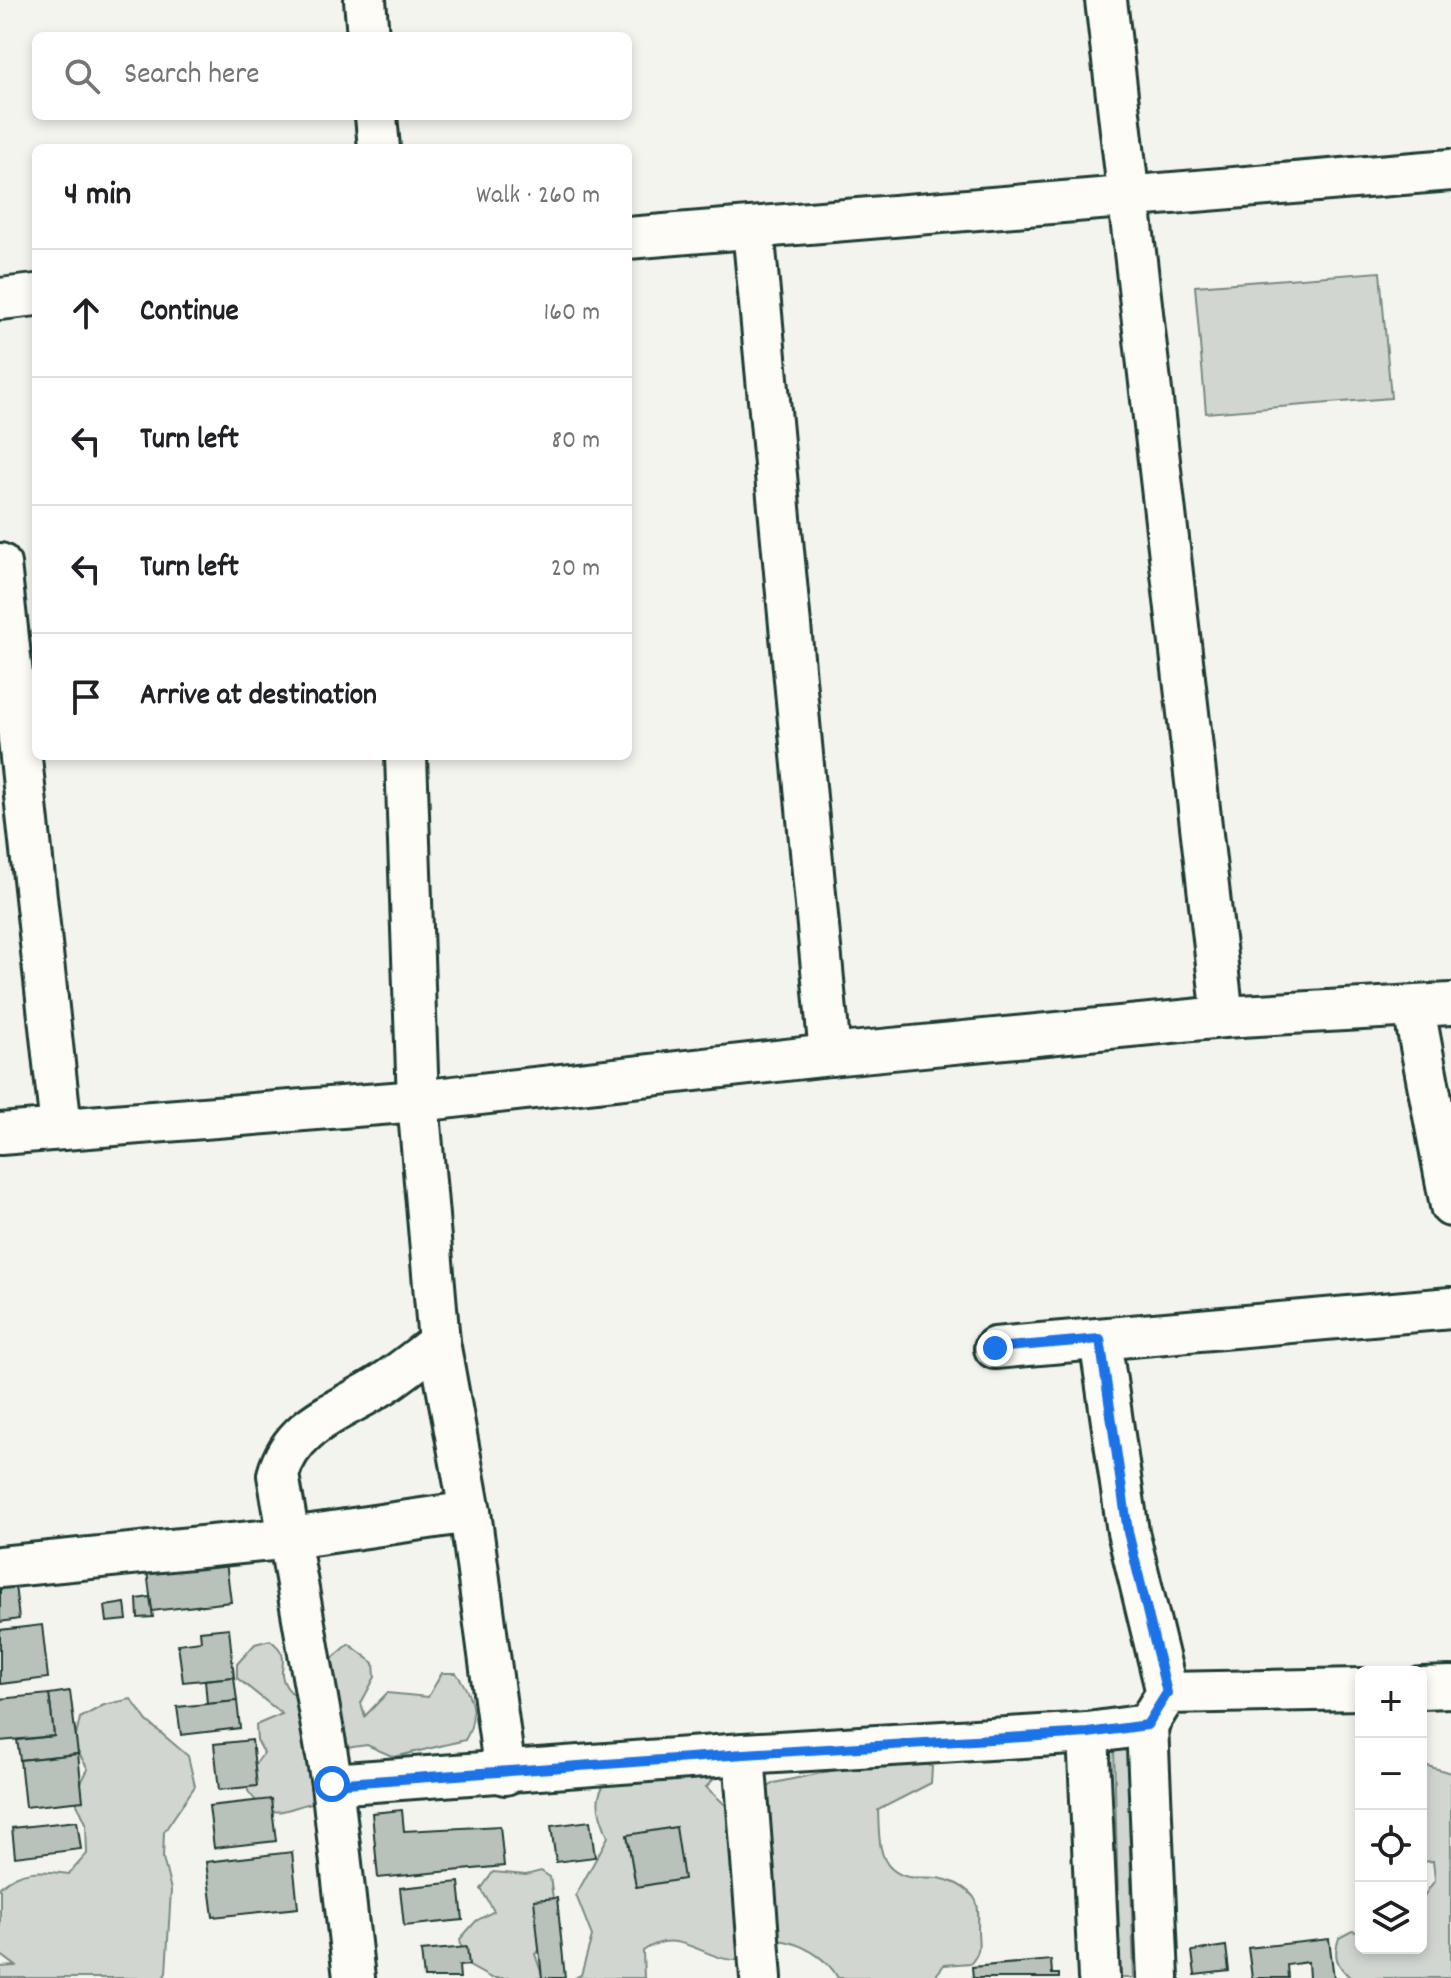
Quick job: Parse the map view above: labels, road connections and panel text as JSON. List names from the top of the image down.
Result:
{
  "page": {
    "search": "Search here",
    "heading": ["4 min", "Walk · 260 m"],
    "list": [
      ["Continue", "160 m"],
      ["Turn left", "80 m"],
      ["Turn left", "20 m"],
      "Arrive at destination"
    ],
    "map_buttons": ["+", "−"]
  }
}
